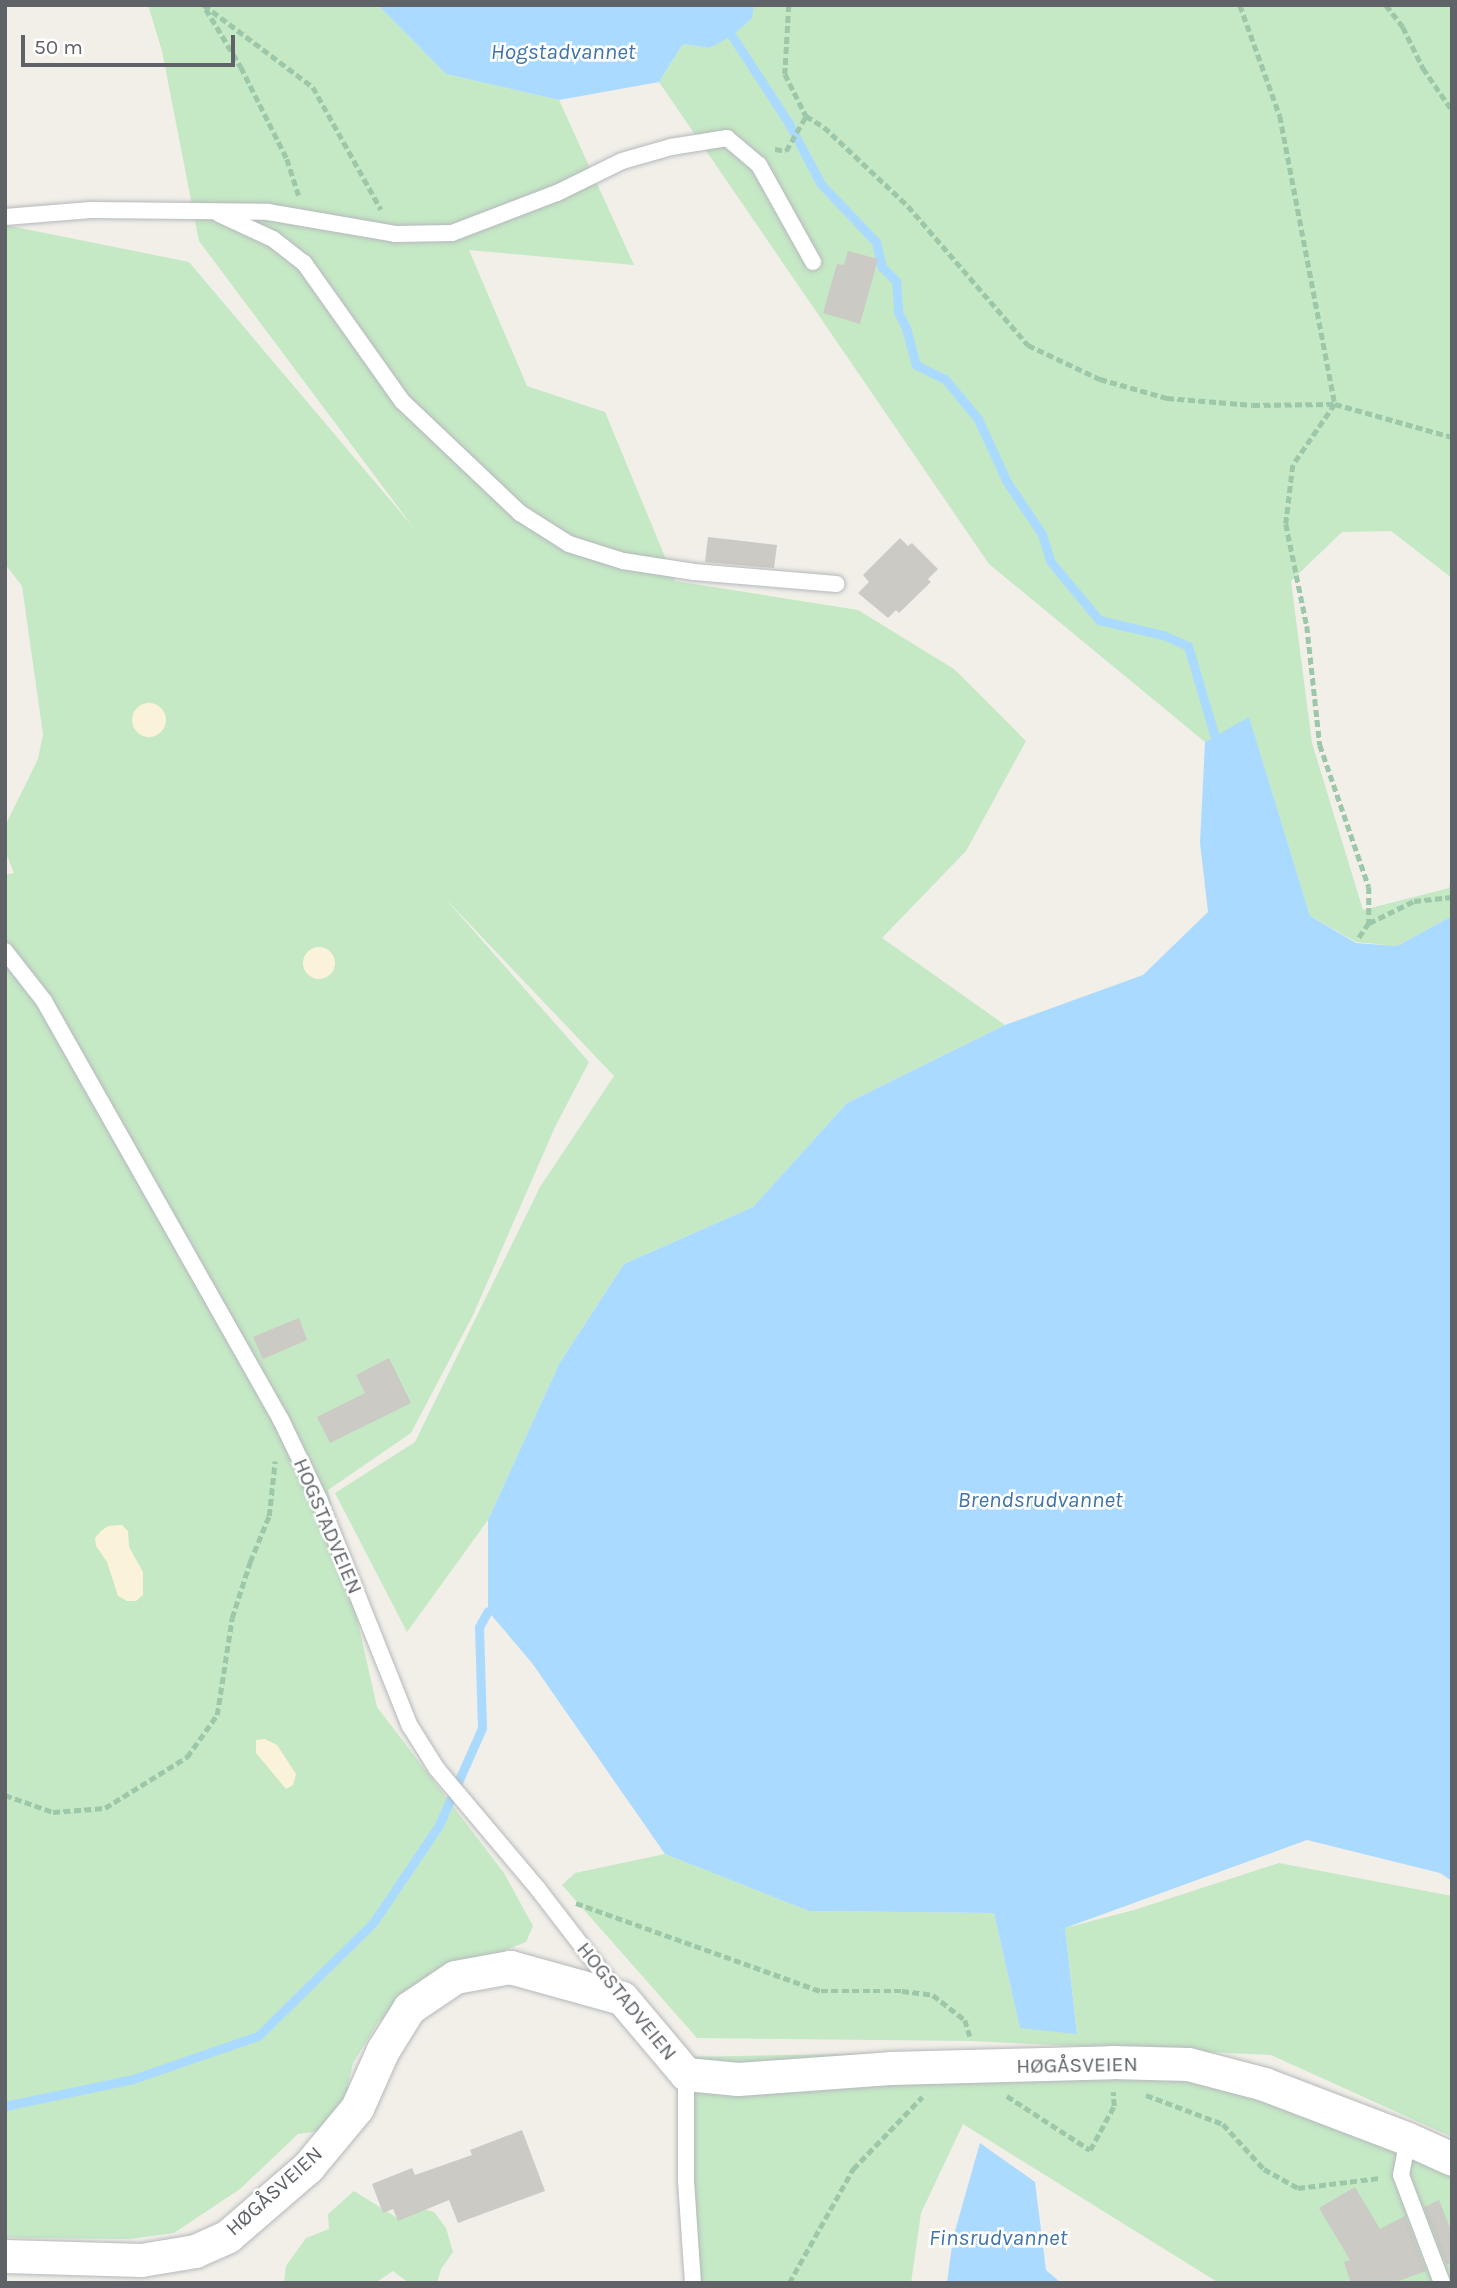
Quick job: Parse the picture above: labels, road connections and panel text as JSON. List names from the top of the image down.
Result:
{
  "streets": {
    "street": ["HOGSTADVEIEN", "HØGÅSVEIEN"]
  },
  "crossings": [
    ["HOGSTADVEIEN", "HØGÅSVEIEN"]
  ],
  "water": ["Hogstadvannet", "Brendsrudvannet", "Finsrudvannet"],
  "scale_bar": "50 m"
}
